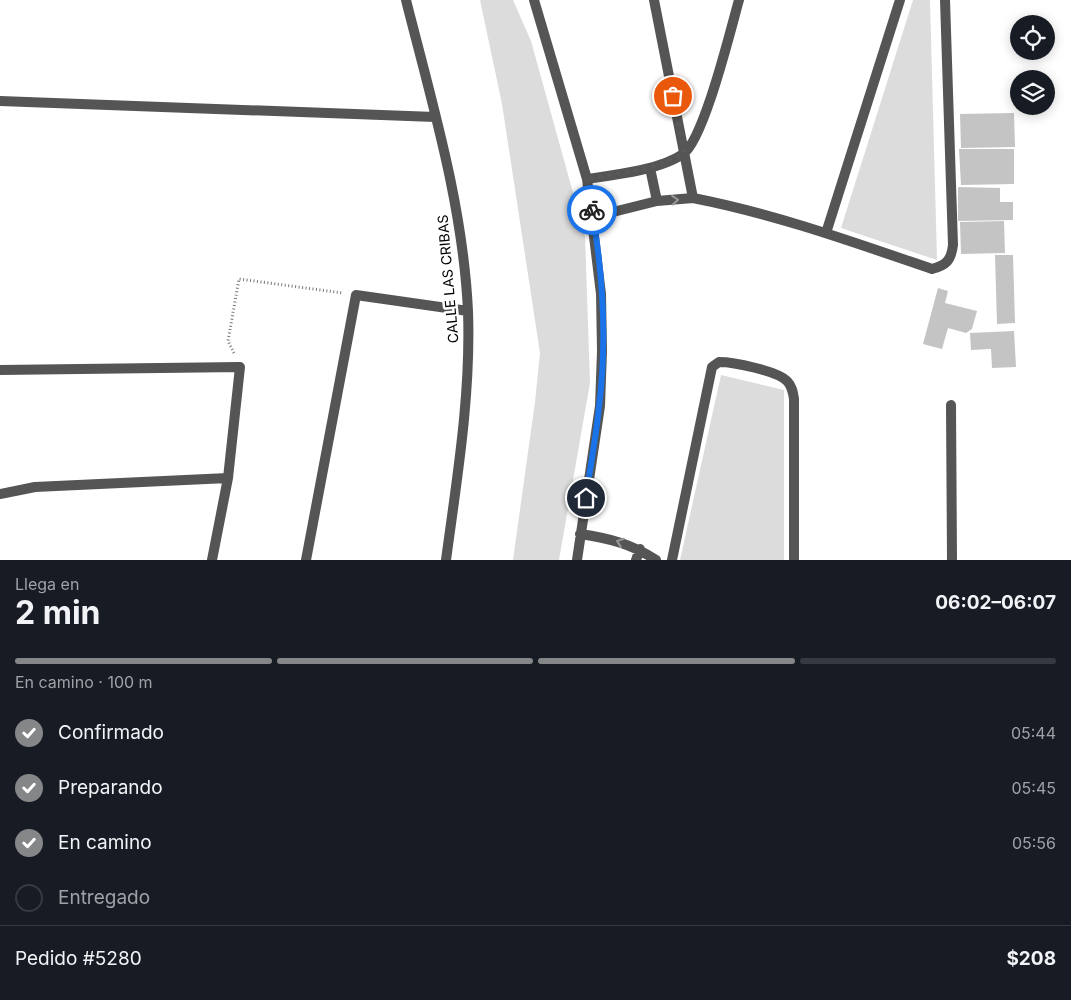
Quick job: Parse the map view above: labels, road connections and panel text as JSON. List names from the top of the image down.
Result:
{
  "streets": {
    "street": ["CALLE LAS CRIBAS"]
  },
  "page": {
    "heading": ["2 min", "Llega en", "06:02–06:07"],
    "panel": ["Pedido #5280", "$208"],
    "bar": "En camino · 100 m",
    "list": [
      ["Confirmado", "05:44"],
      ["Preparando", "05:45"],
      ["En camino", "05:56"],
      "Entregado"
    ]
  }
}
